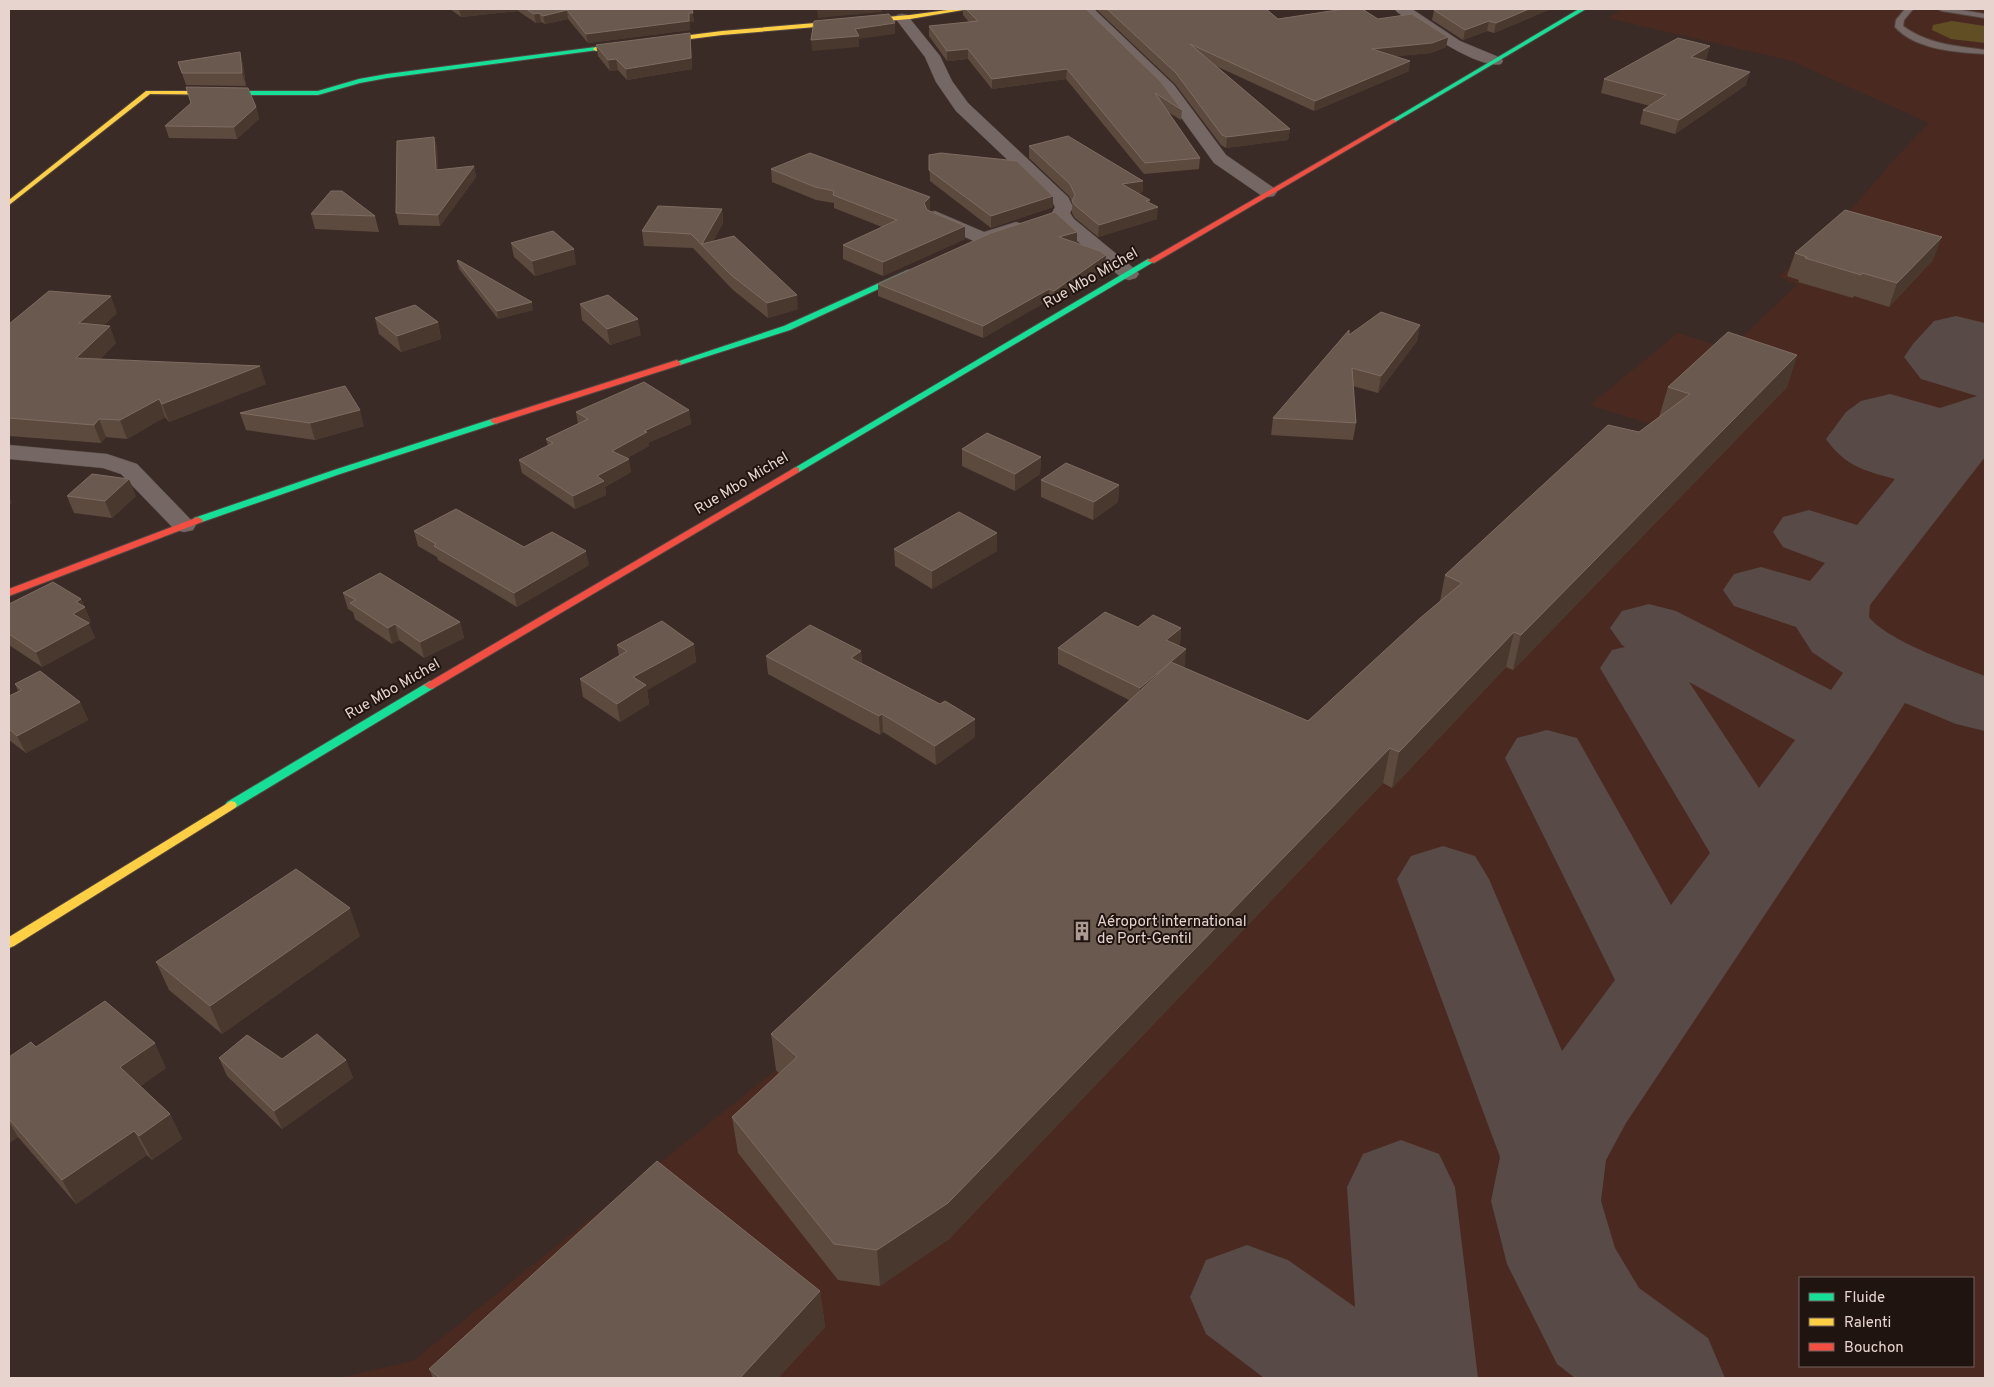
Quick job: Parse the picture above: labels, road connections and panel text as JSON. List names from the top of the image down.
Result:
{
  "streets": {
    "street": ["Rue Mbo Michel"]
  },
  "places": {
    "building": ["Aéroport international de Port-Gentil"]
  },
  "legend": ["Fluide", "Ralenti", "Bouchon"]
}
